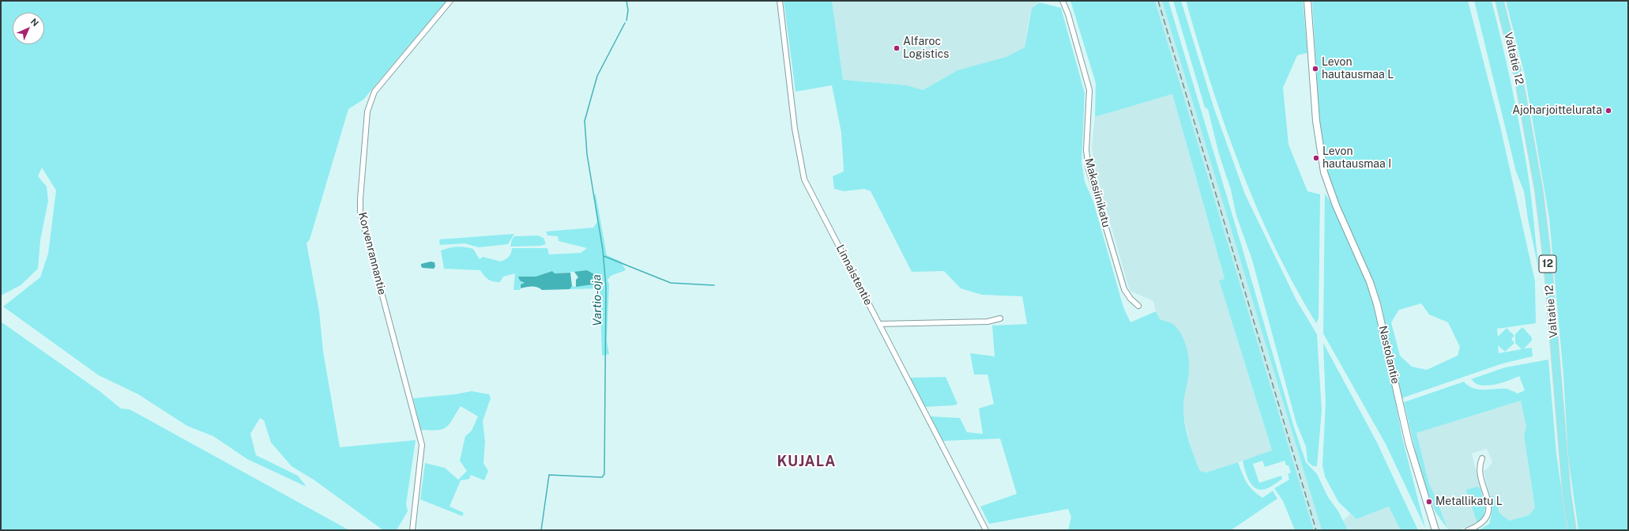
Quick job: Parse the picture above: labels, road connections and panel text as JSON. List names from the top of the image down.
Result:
{
  "streets": {
    "highway": ["Valtatie 12", "12"],
    "main road": ["Nastolantie"],
    "street": ["Makasiinikatu", "Korvenrannantie", "Linnaistentie"]
  },
  "districts": ["KUJALA"],
  "water": ["Vartio-oja"],
  "places": [
    "Alfaroc Logistics",
    "Levon hautausmaa L",
    "Ajoharjoittelurata",
    "Levon hautausmaa I",
    "Metallikatu L"
  ],
  "north": "top right"
}
